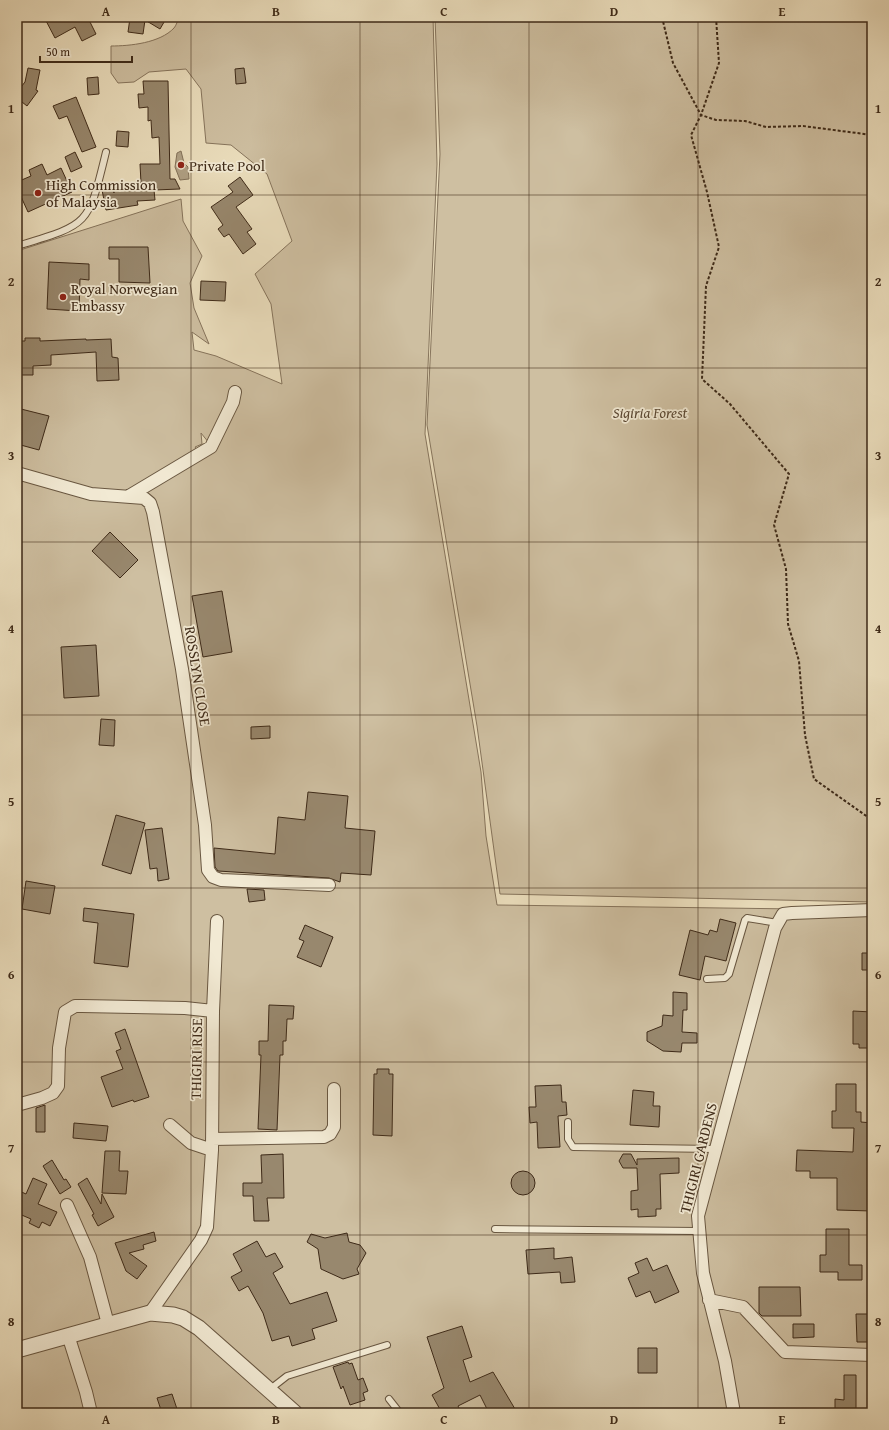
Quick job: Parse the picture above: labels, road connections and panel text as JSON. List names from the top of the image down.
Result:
{
  "streets": {
    "street": ["ROSSLYN CLOSE", "THIGIRI RISE", "THIGIRI GARDENS"]
  },
  "parks": ["Sigiria Forest"],
  "places": ["Private Pool", "High Commission of Malaysia", "Royal Norwegian Embassy"],
  "scale_bar": "50 m",
  "grid": {
    "columns": [
      "A",
      "B",
      "C",
      "D",
      "E"
    ],
    "rows": [
      "1",
      "2",
      "3",
      "4",
      "5",
      "6",
      "7",
      "8"
    ]
  }
}
